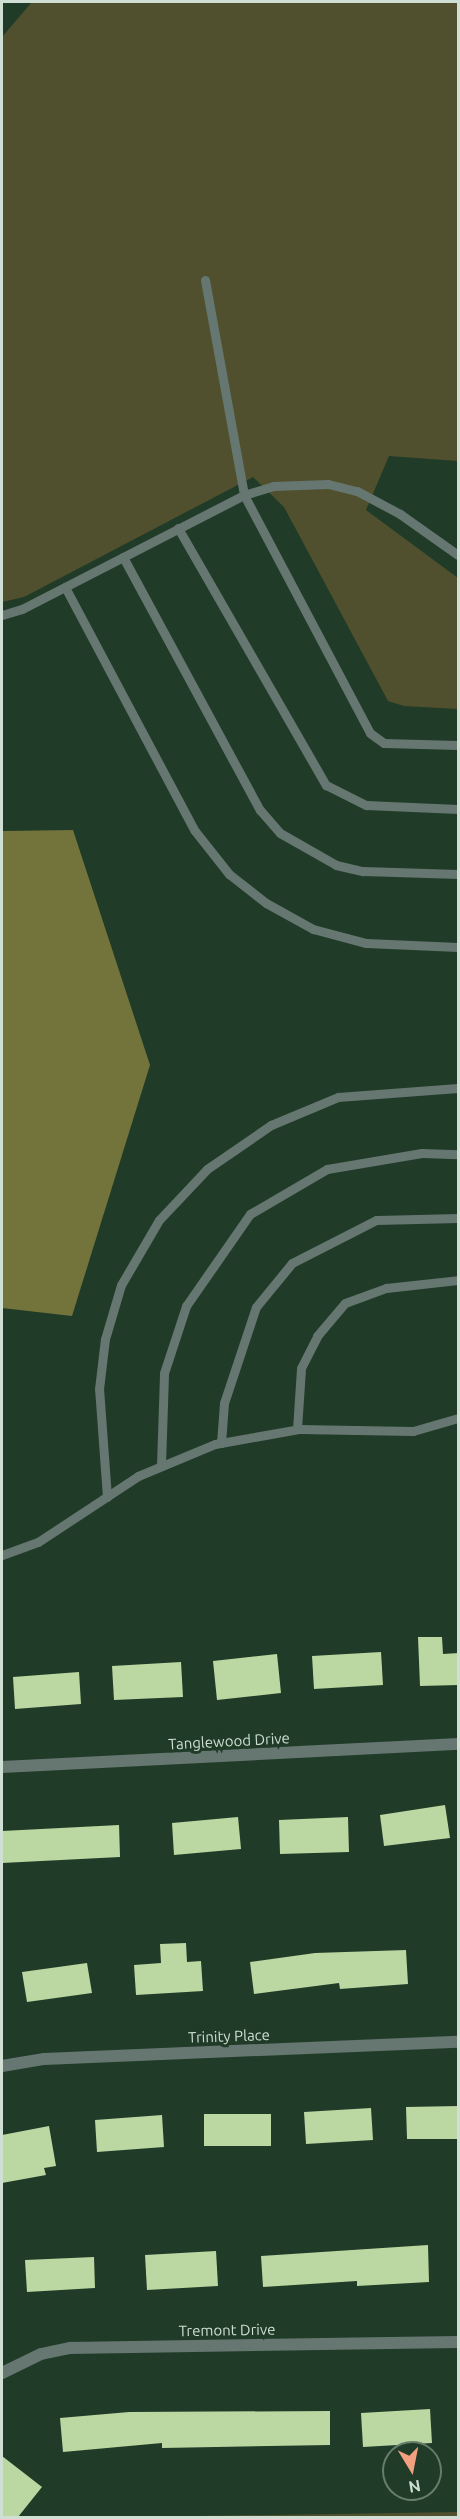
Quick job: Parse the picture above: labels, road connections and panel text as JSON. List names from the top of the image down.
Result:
{
  "streets": {
    "street": ["Tanglewood Drive", "Trinity Place", "Tremont Drive"]
  },
  "north": "bottom"
}
